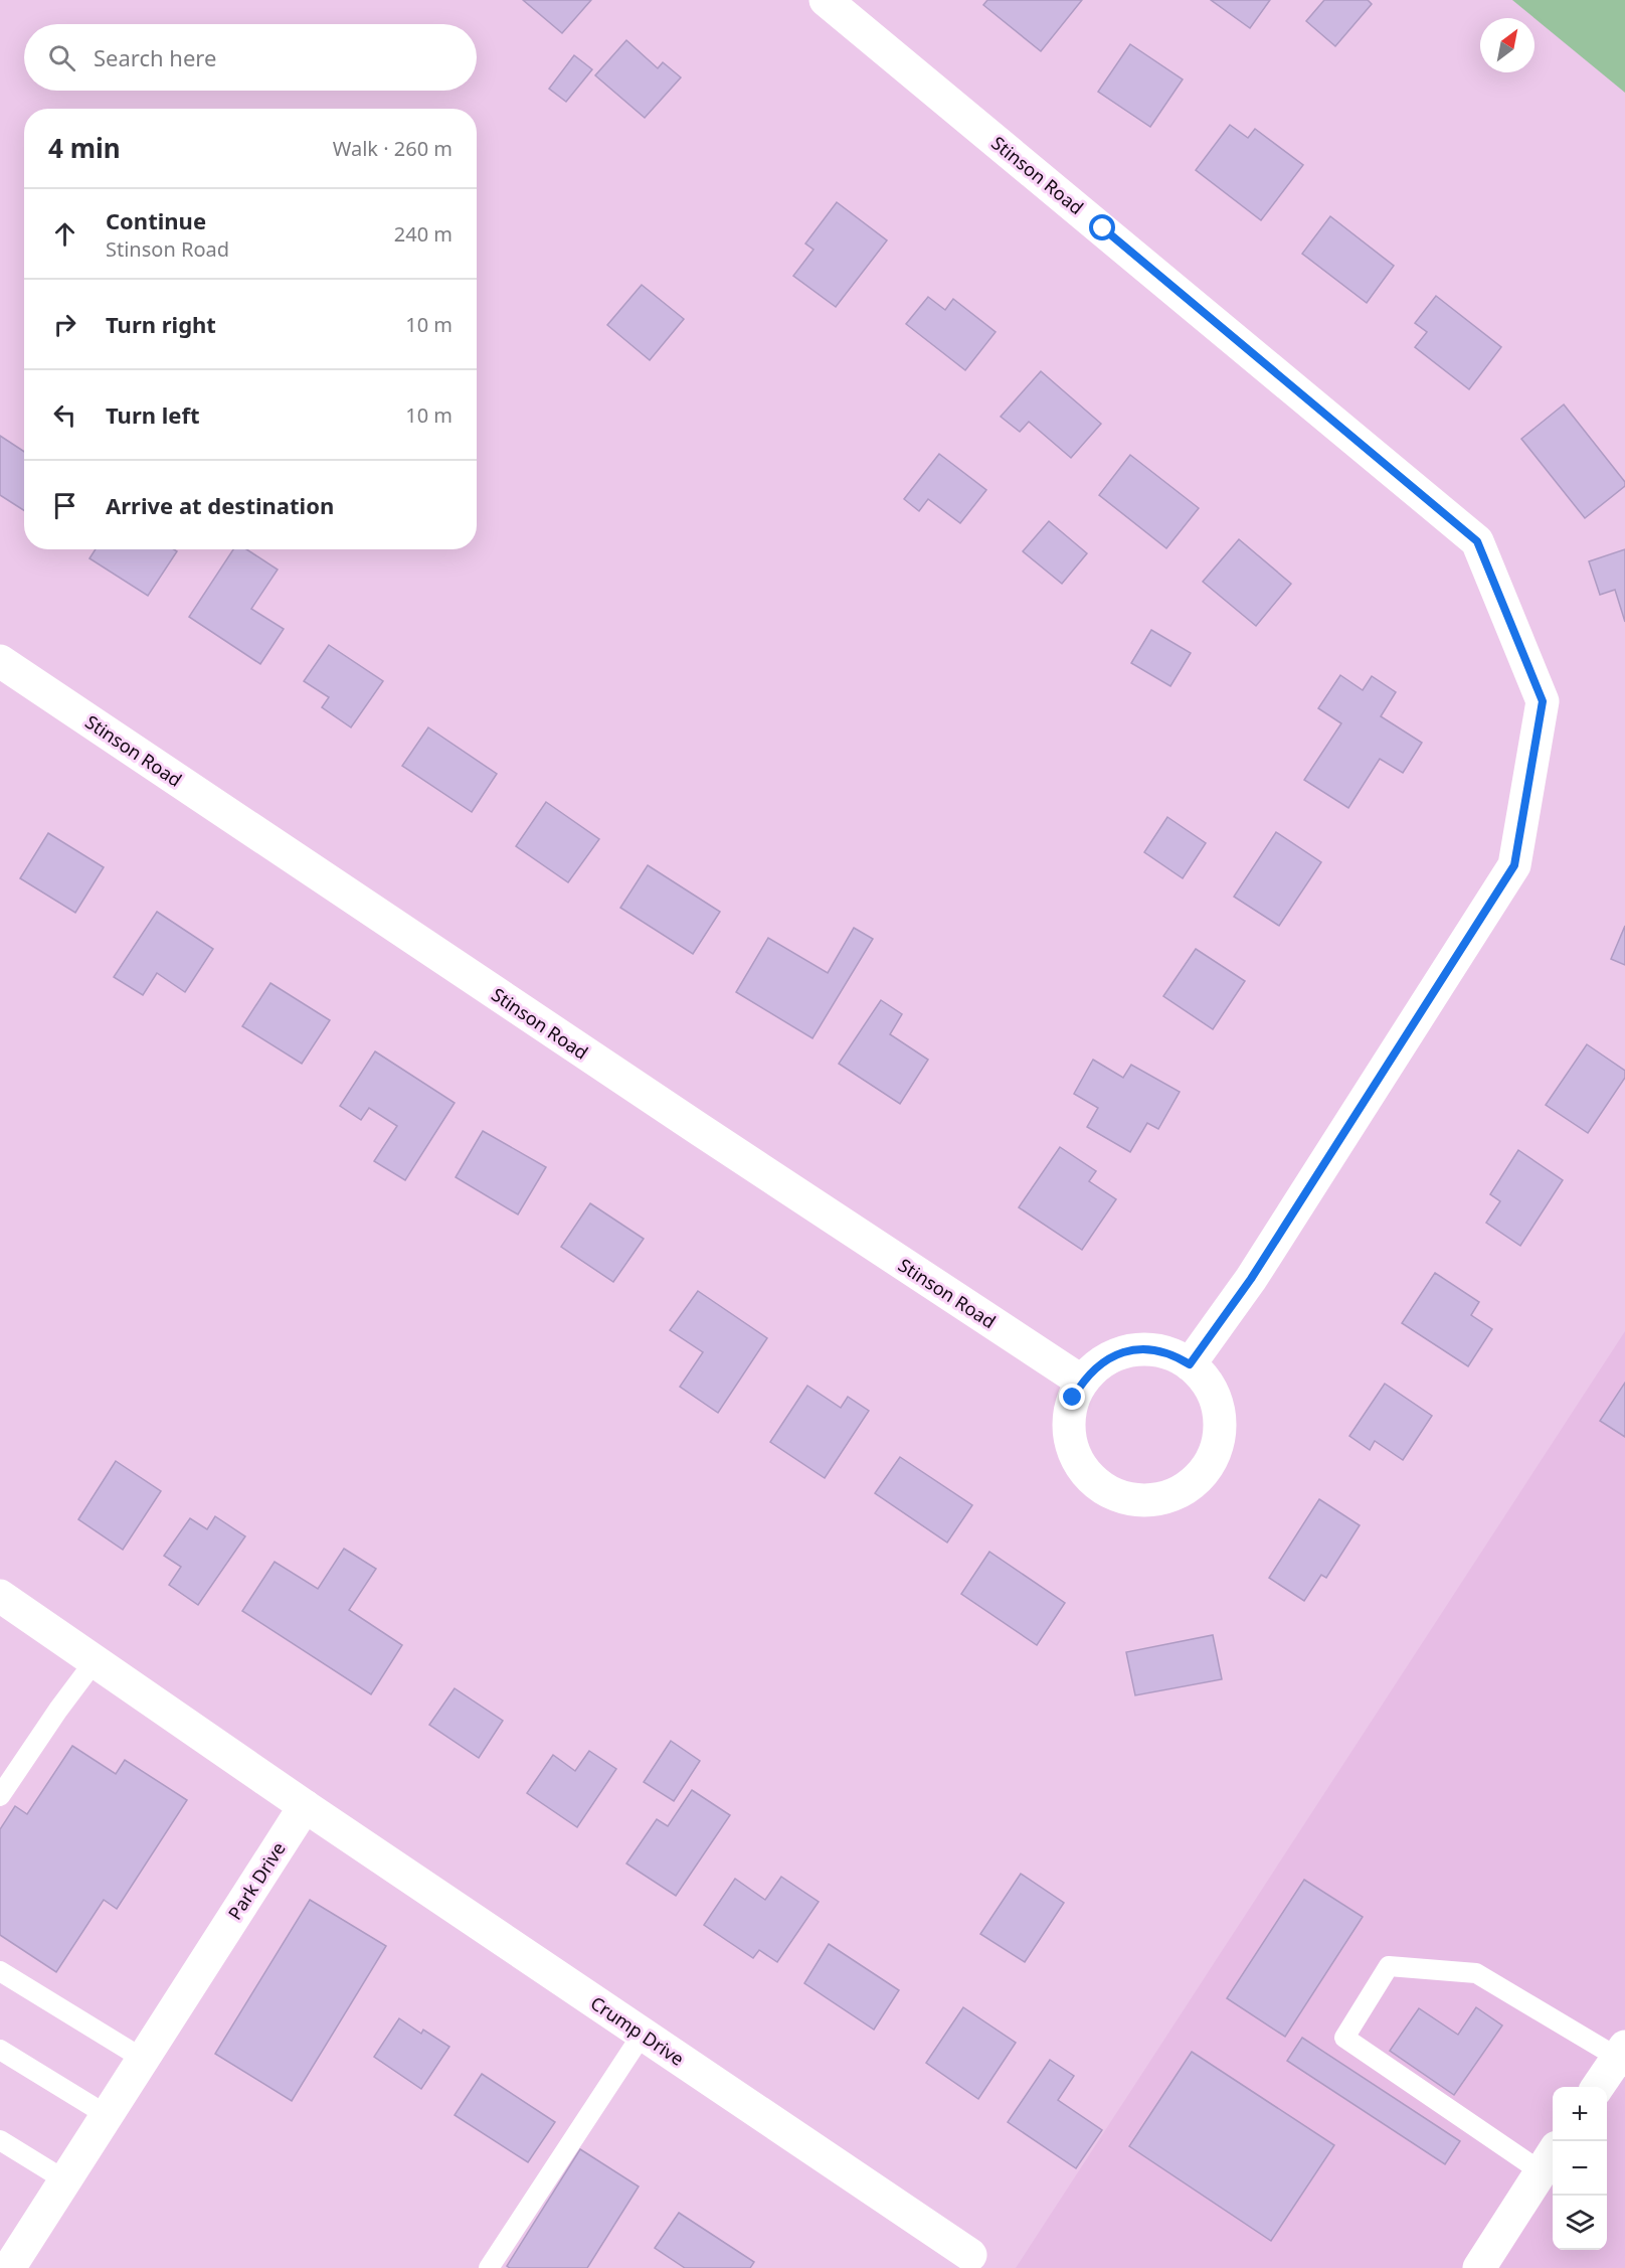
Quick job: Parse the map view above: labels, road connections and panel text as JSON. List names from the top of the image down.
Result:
{
  "streets": {
    "street": ["Stinson Road", "Park Drive", "Crump Drive"]
  },
  "crossings": [
    ["Park Drive", "Crump Drive"]
  ],
  "north": "top right",
  "page": {
    "search": "Search here",
    "heading": ["4 min", "Walk · 260 m"],
    "list": [
      ["Continue", "Stinson Road", "240 m"],
      ["Turn right", "10 m"],
      ["Turn left", "10 m"],
      "Arrive at destination"
    ],
    "map_buttons": ["+", "−"]
  }
}
